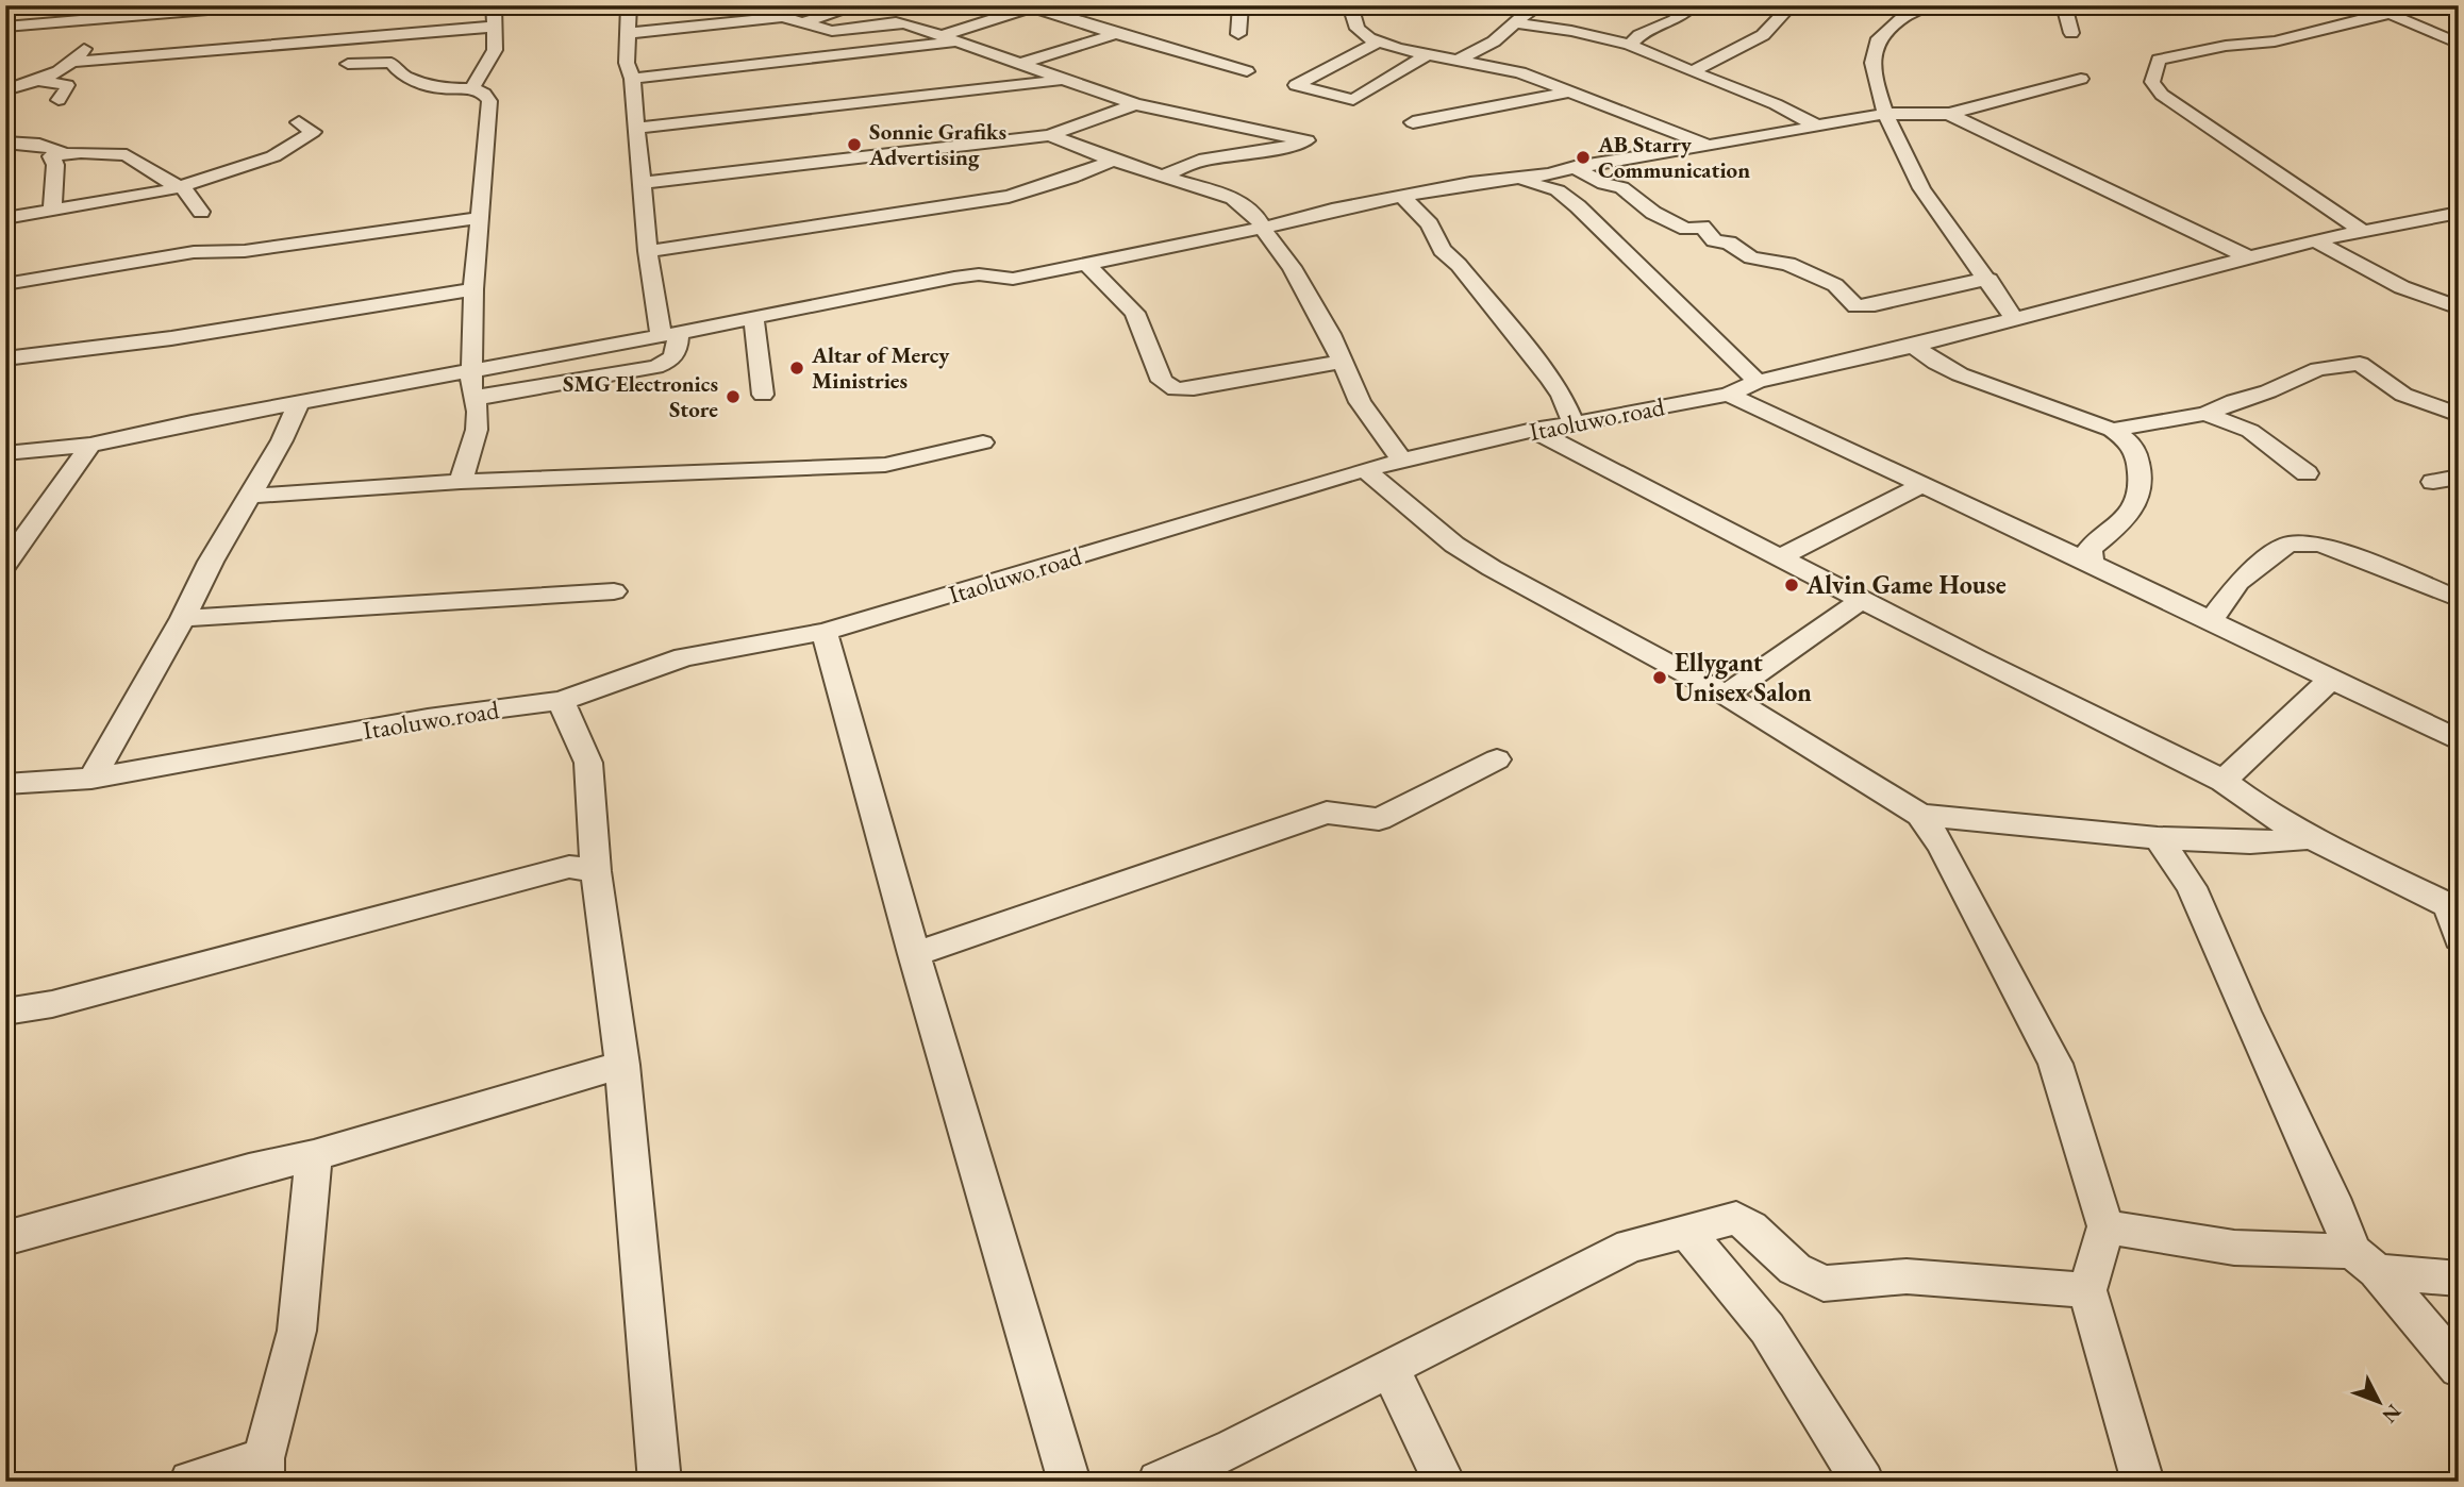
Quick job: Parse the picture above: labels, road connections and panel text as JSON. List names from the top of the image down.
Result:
{
  "streets": {
    "street": ["Itaoluwo road"]
  },
  "places": [
    "Sonnie Grafiks Advertising",
    "AB Starry Communication",
    "Altar of Mercy Ministries",
    "SMG Electronics Store",
    "Alvin Game House",
    "Ellygant Unisex Salon"
  ],
  "north": "bottom right"
}
